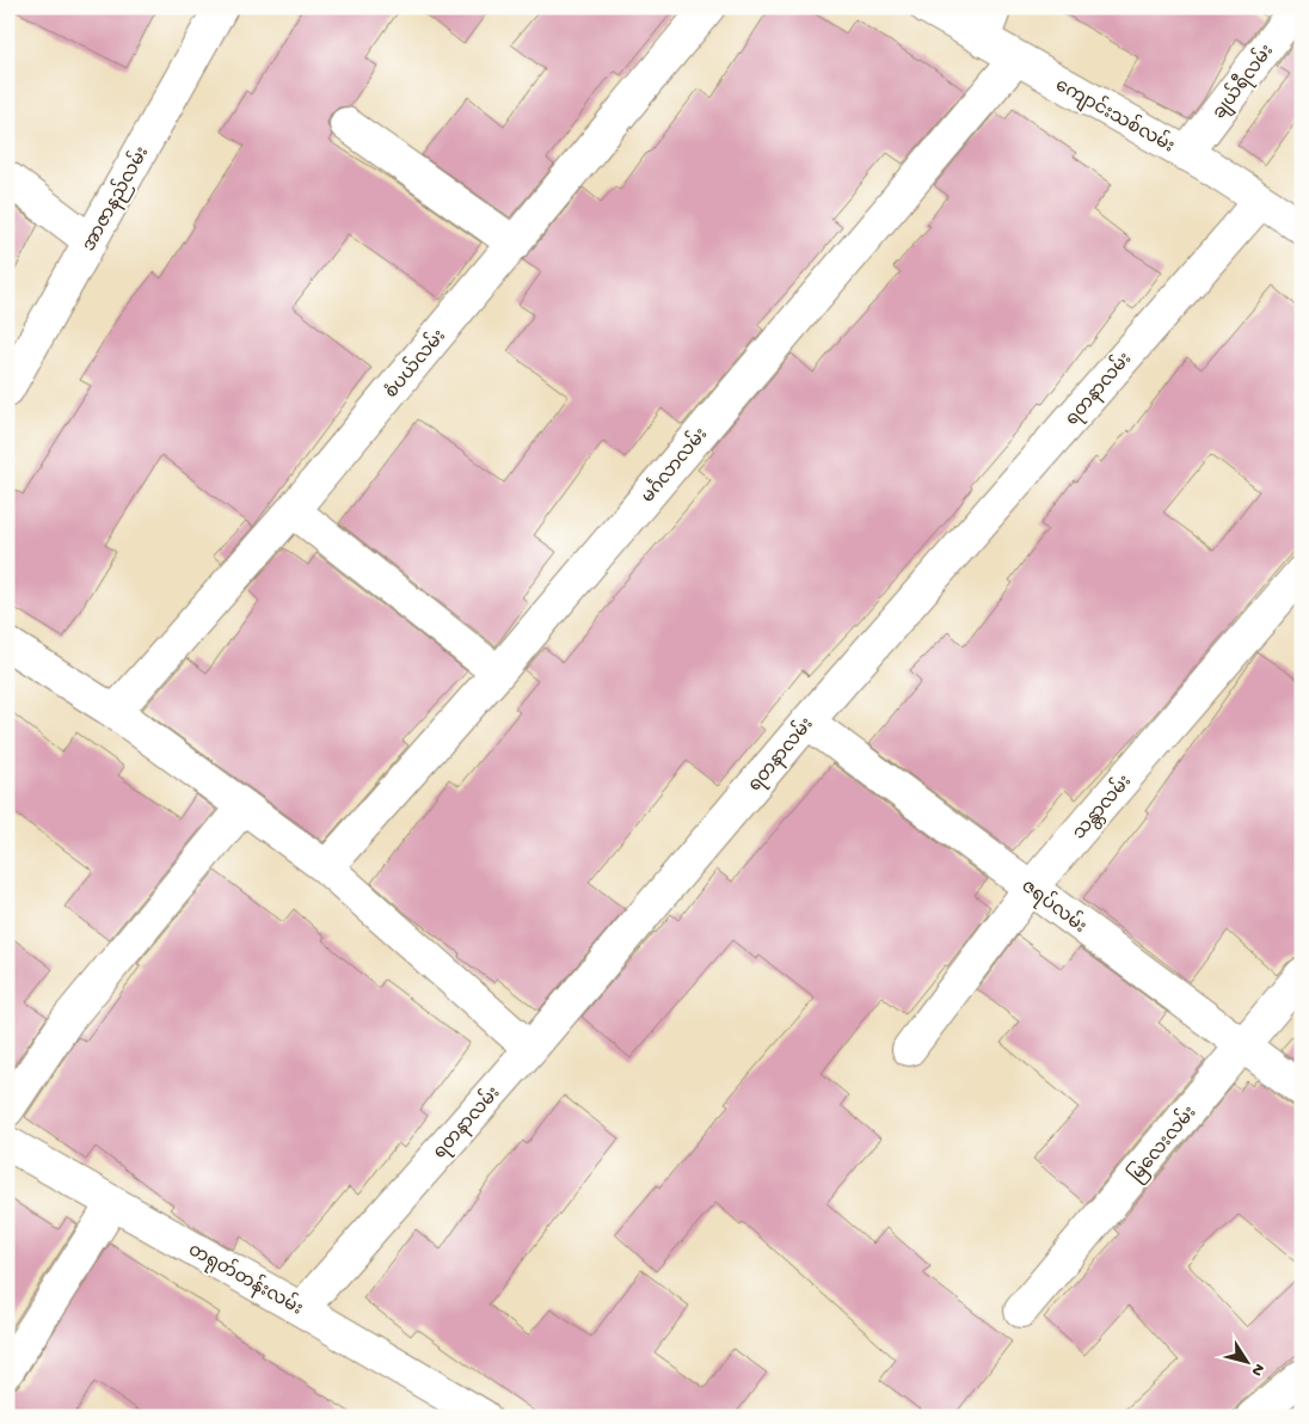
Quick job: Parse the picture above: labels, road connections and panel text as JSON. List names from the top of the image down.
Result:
{
  "streets": {
    "street": [
      "ချယ်ရီလမ်း",
      "ကျောင်းသစ်လမ်း",
      "အာဇာနည်လမ်း",
      "စံပယ်လမ်း",
      "ရတနာလမ်း",
      "မင်္ဂလာလမ်း",
      "သန္တာလမ်း",
      "ဇရပ်လမ်း",
      "မြလေးလမ်း",
      "တရုတ်တန်းလမ်း"
    ]
  },
  "crossings": [
    ["ချယ်ရီလမ်း", "ကျောင်းသစ်လမ်း"],
    ["ကျောင်းသစ်လမ်း", "ရတနာလမ်း"],
    ["ကျောင်းသစ်လမ်း", "မင်္ဂလာလမ်း"],
    ["ရတနာလမ်း", "ဇရပ်လမ်း"],
    ["ရတနာလမ်း", "တရုတ်တန်းလမ်း"],
    ["သန္တာလမ်း", "ဇရပ်လမ်း"],
    ["ဇရပ်လမ်း", "မြလေးလမ်း"]
  ],
  "north": "bottom right"
}
